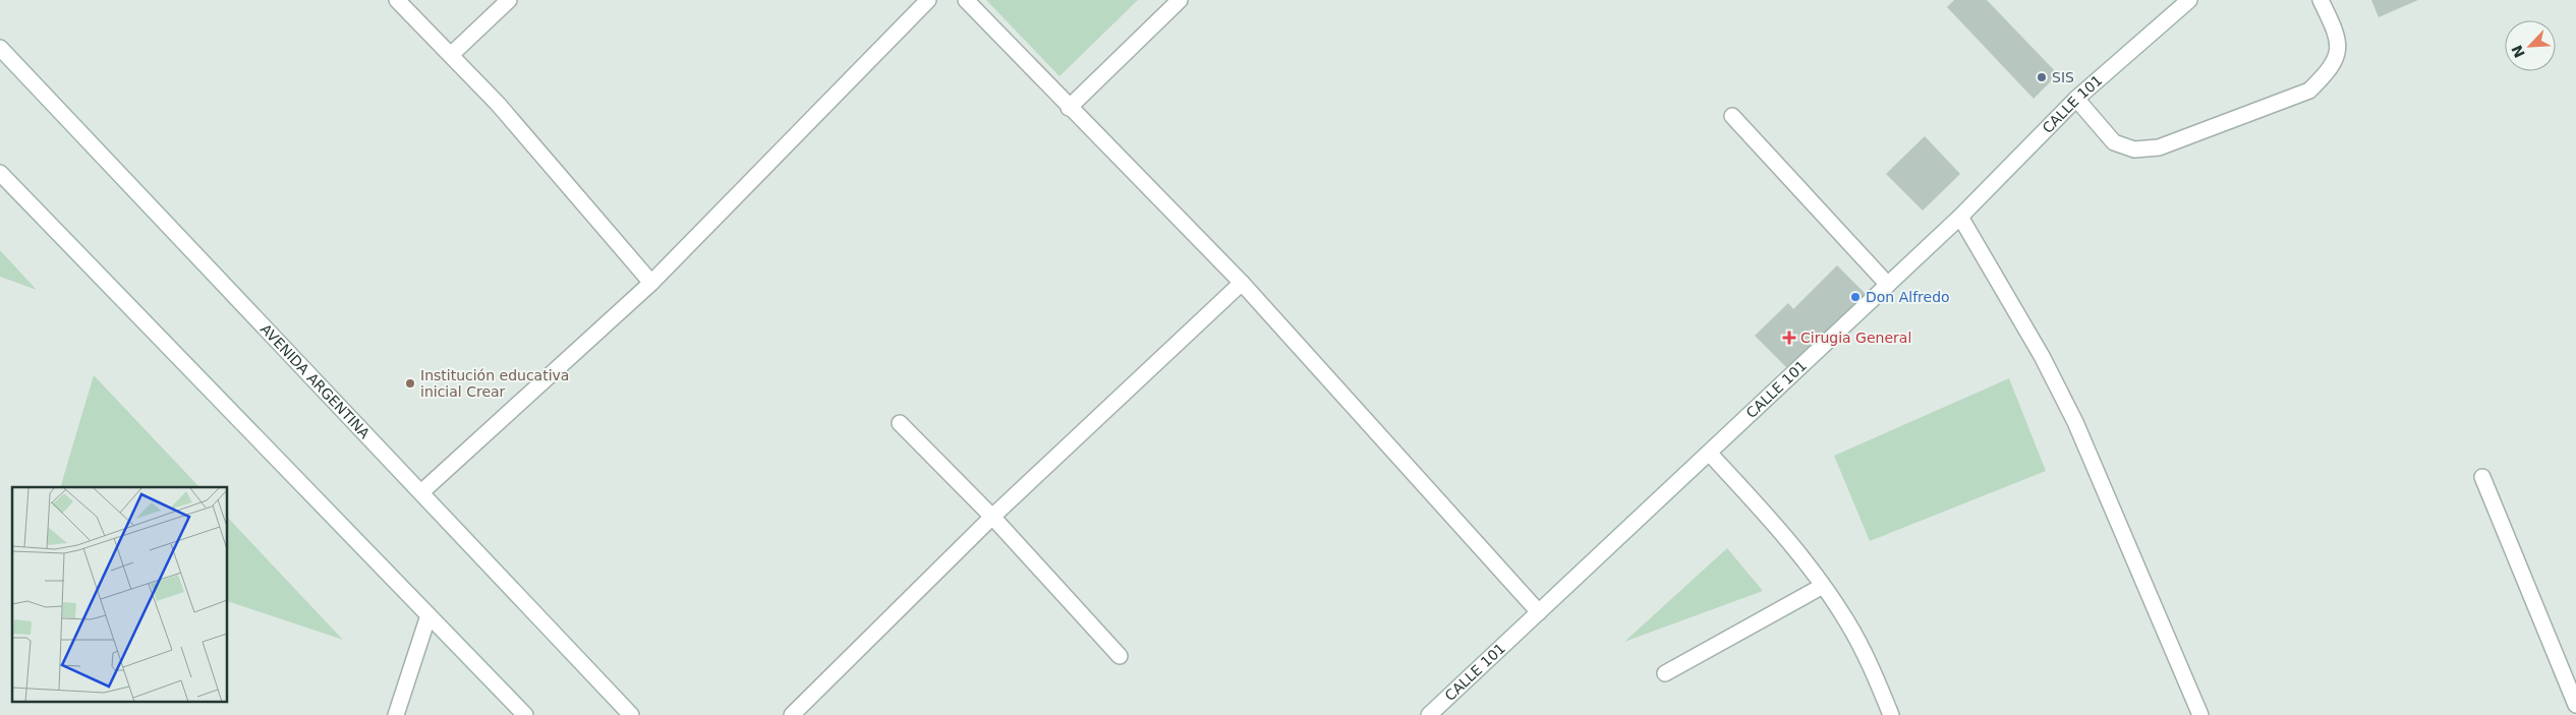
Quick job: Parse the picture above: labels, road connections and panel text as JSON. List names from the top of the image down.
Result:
{
  "streets": {
    "street": ["CALLE 101", "AVENIDA ARGENTINA"]
  },
  "places": {
    "other": ["SIS", "Don Alfredo", "Institución educativa inicial Crear"],
    "health": ["Cirugia General"]
  },
  "north": "bottom left"
}
